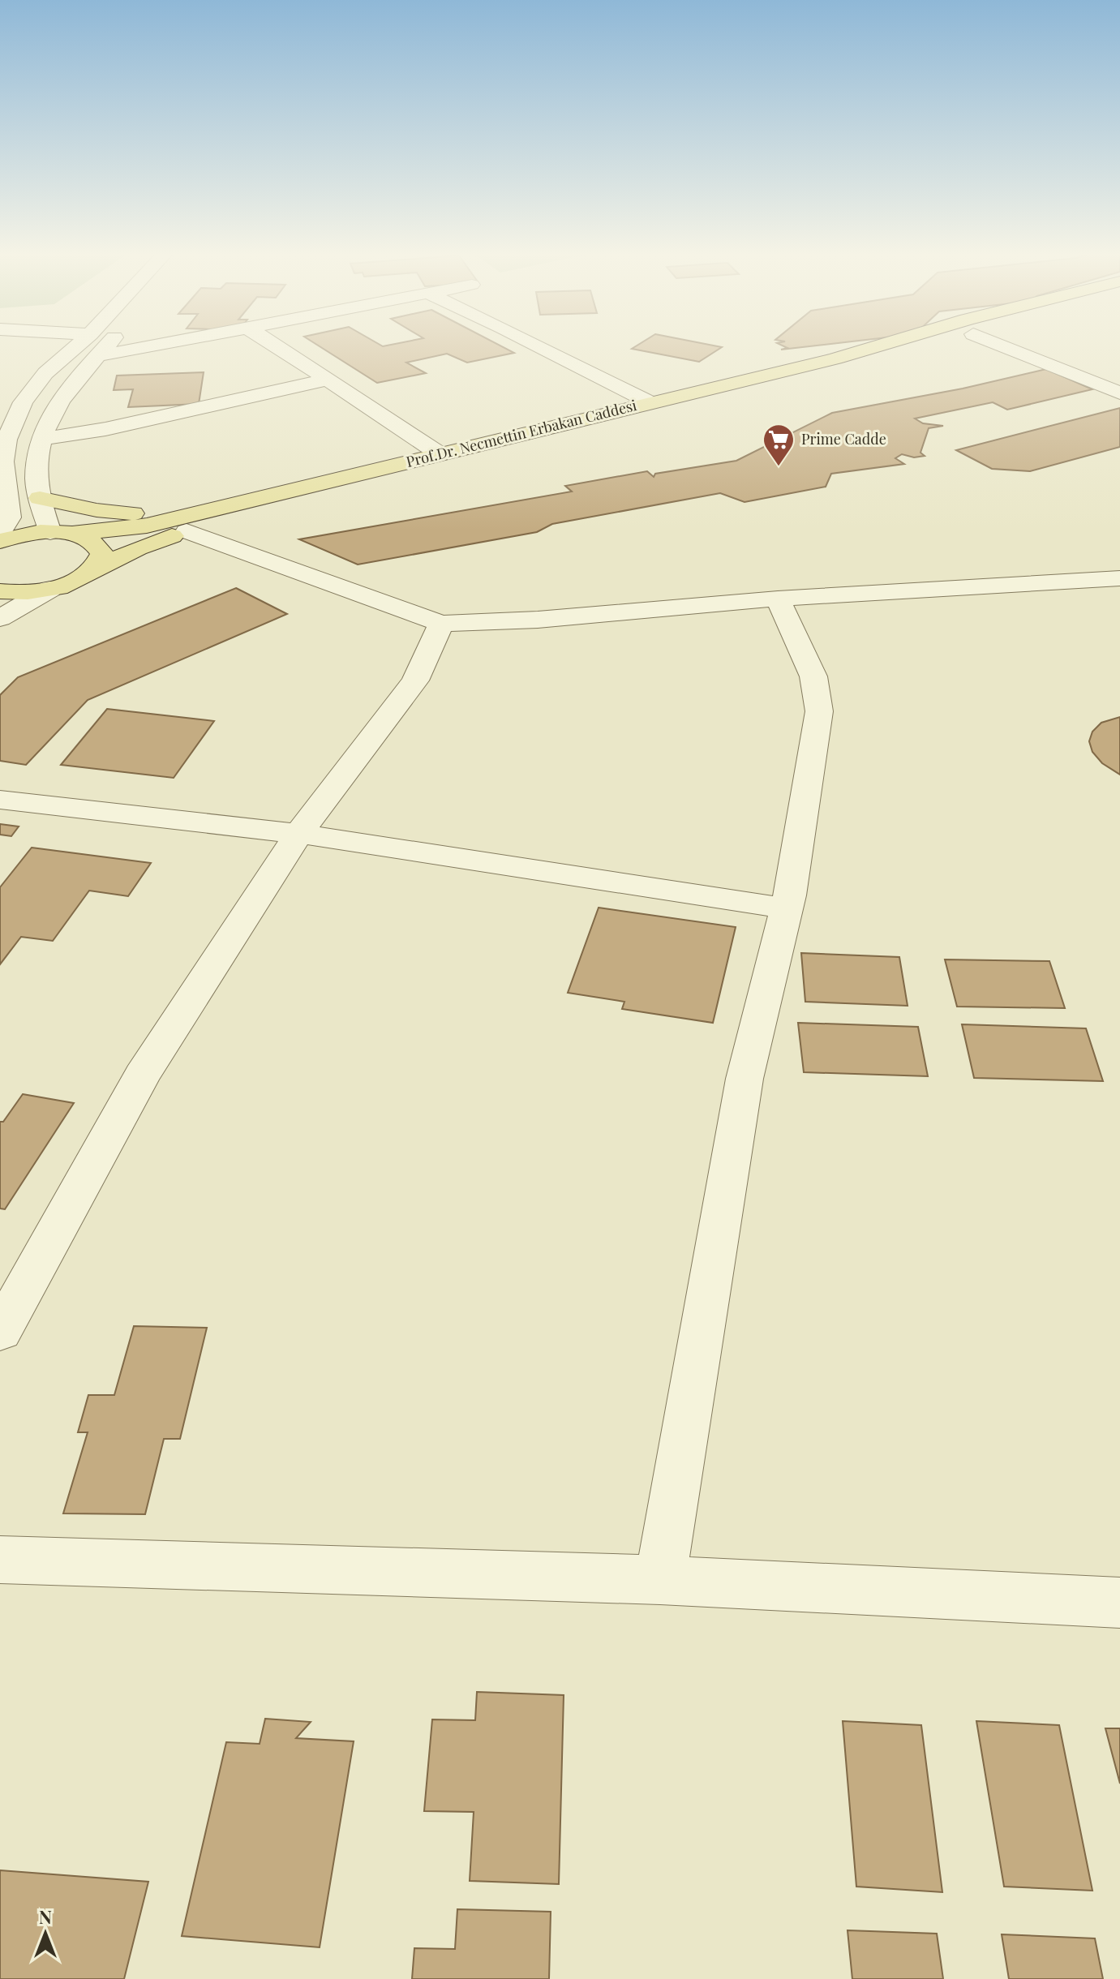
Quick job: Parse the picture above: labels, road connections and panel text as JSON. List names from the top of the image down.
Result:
{
  "streets": {
    "main road": ["Prof.Dr. Necmettin Erbakan Caddesi"]
  },
  "places": {
    "supermarket": ["Prime Cadde"]
  },
  "north": "top"
}
